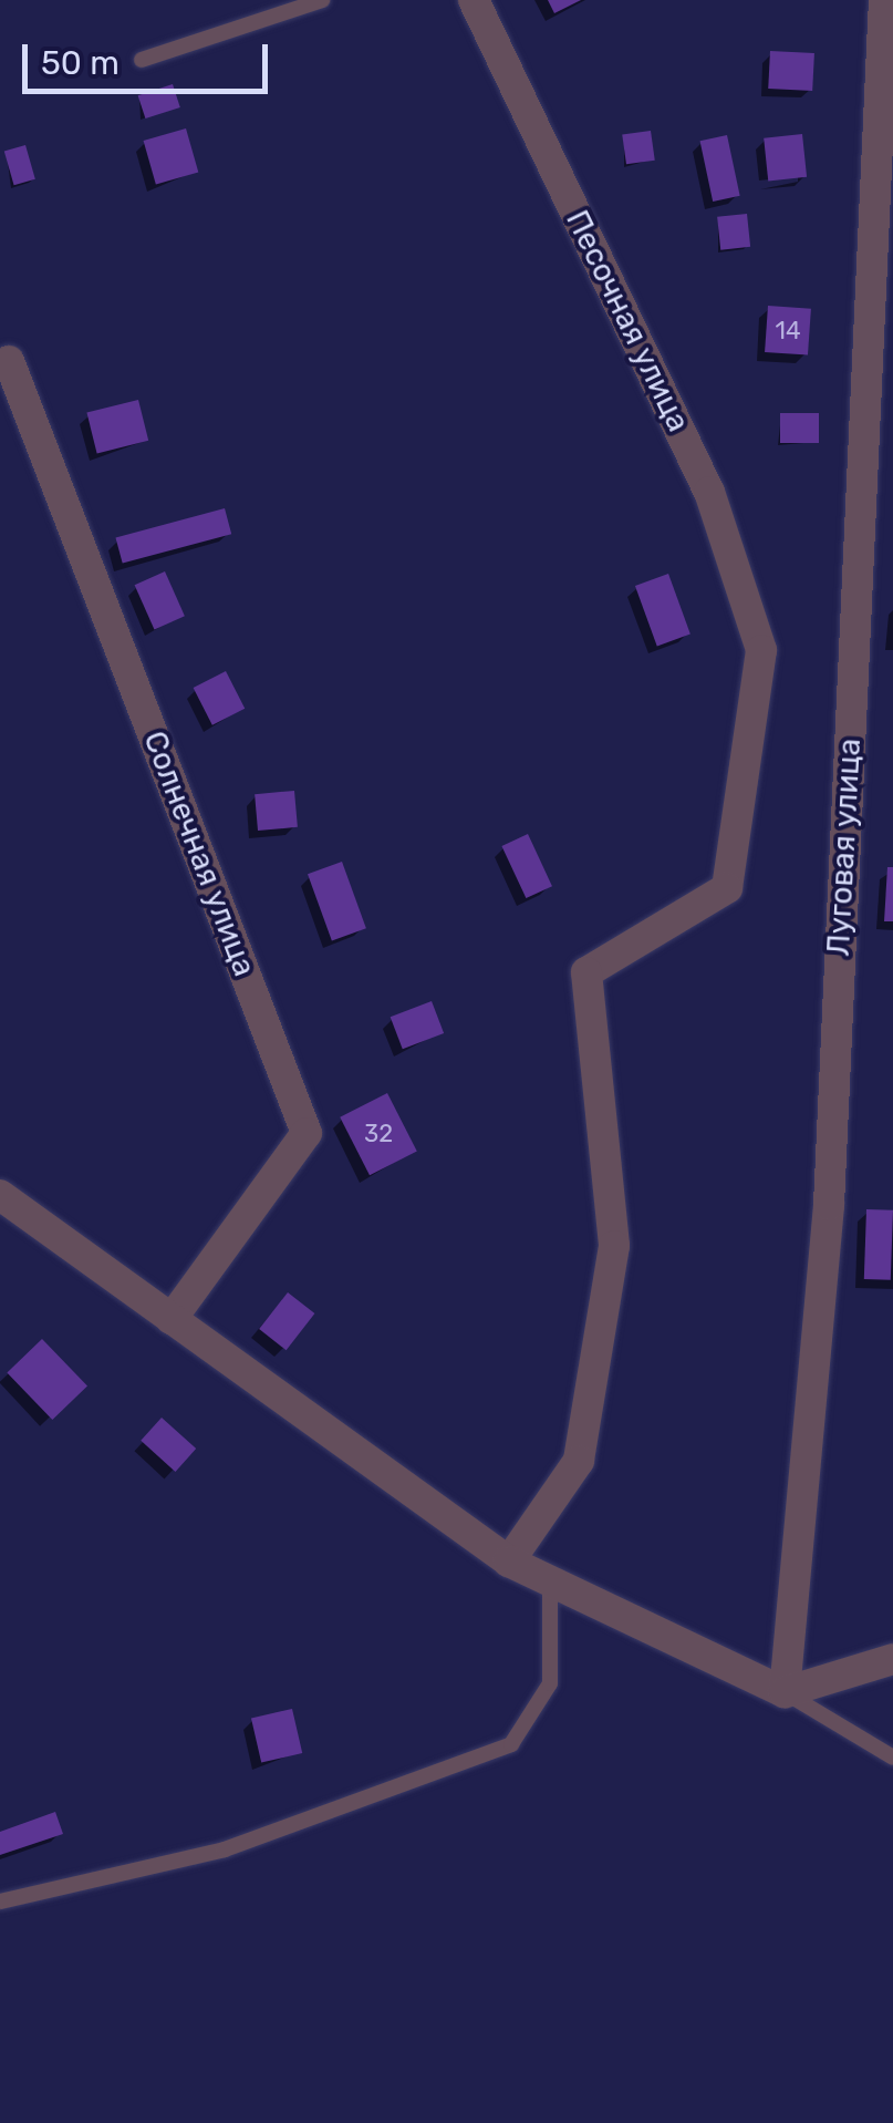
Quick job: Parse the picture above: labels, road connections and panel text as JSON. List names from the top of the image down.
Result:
{
  "streets": {
    "street": ["Песочная улица", "Луговая улица", "Солнечная улица"]
  },
  "house_numbers": ["14", "32"],
  "scale_bar": "50 m"
}
